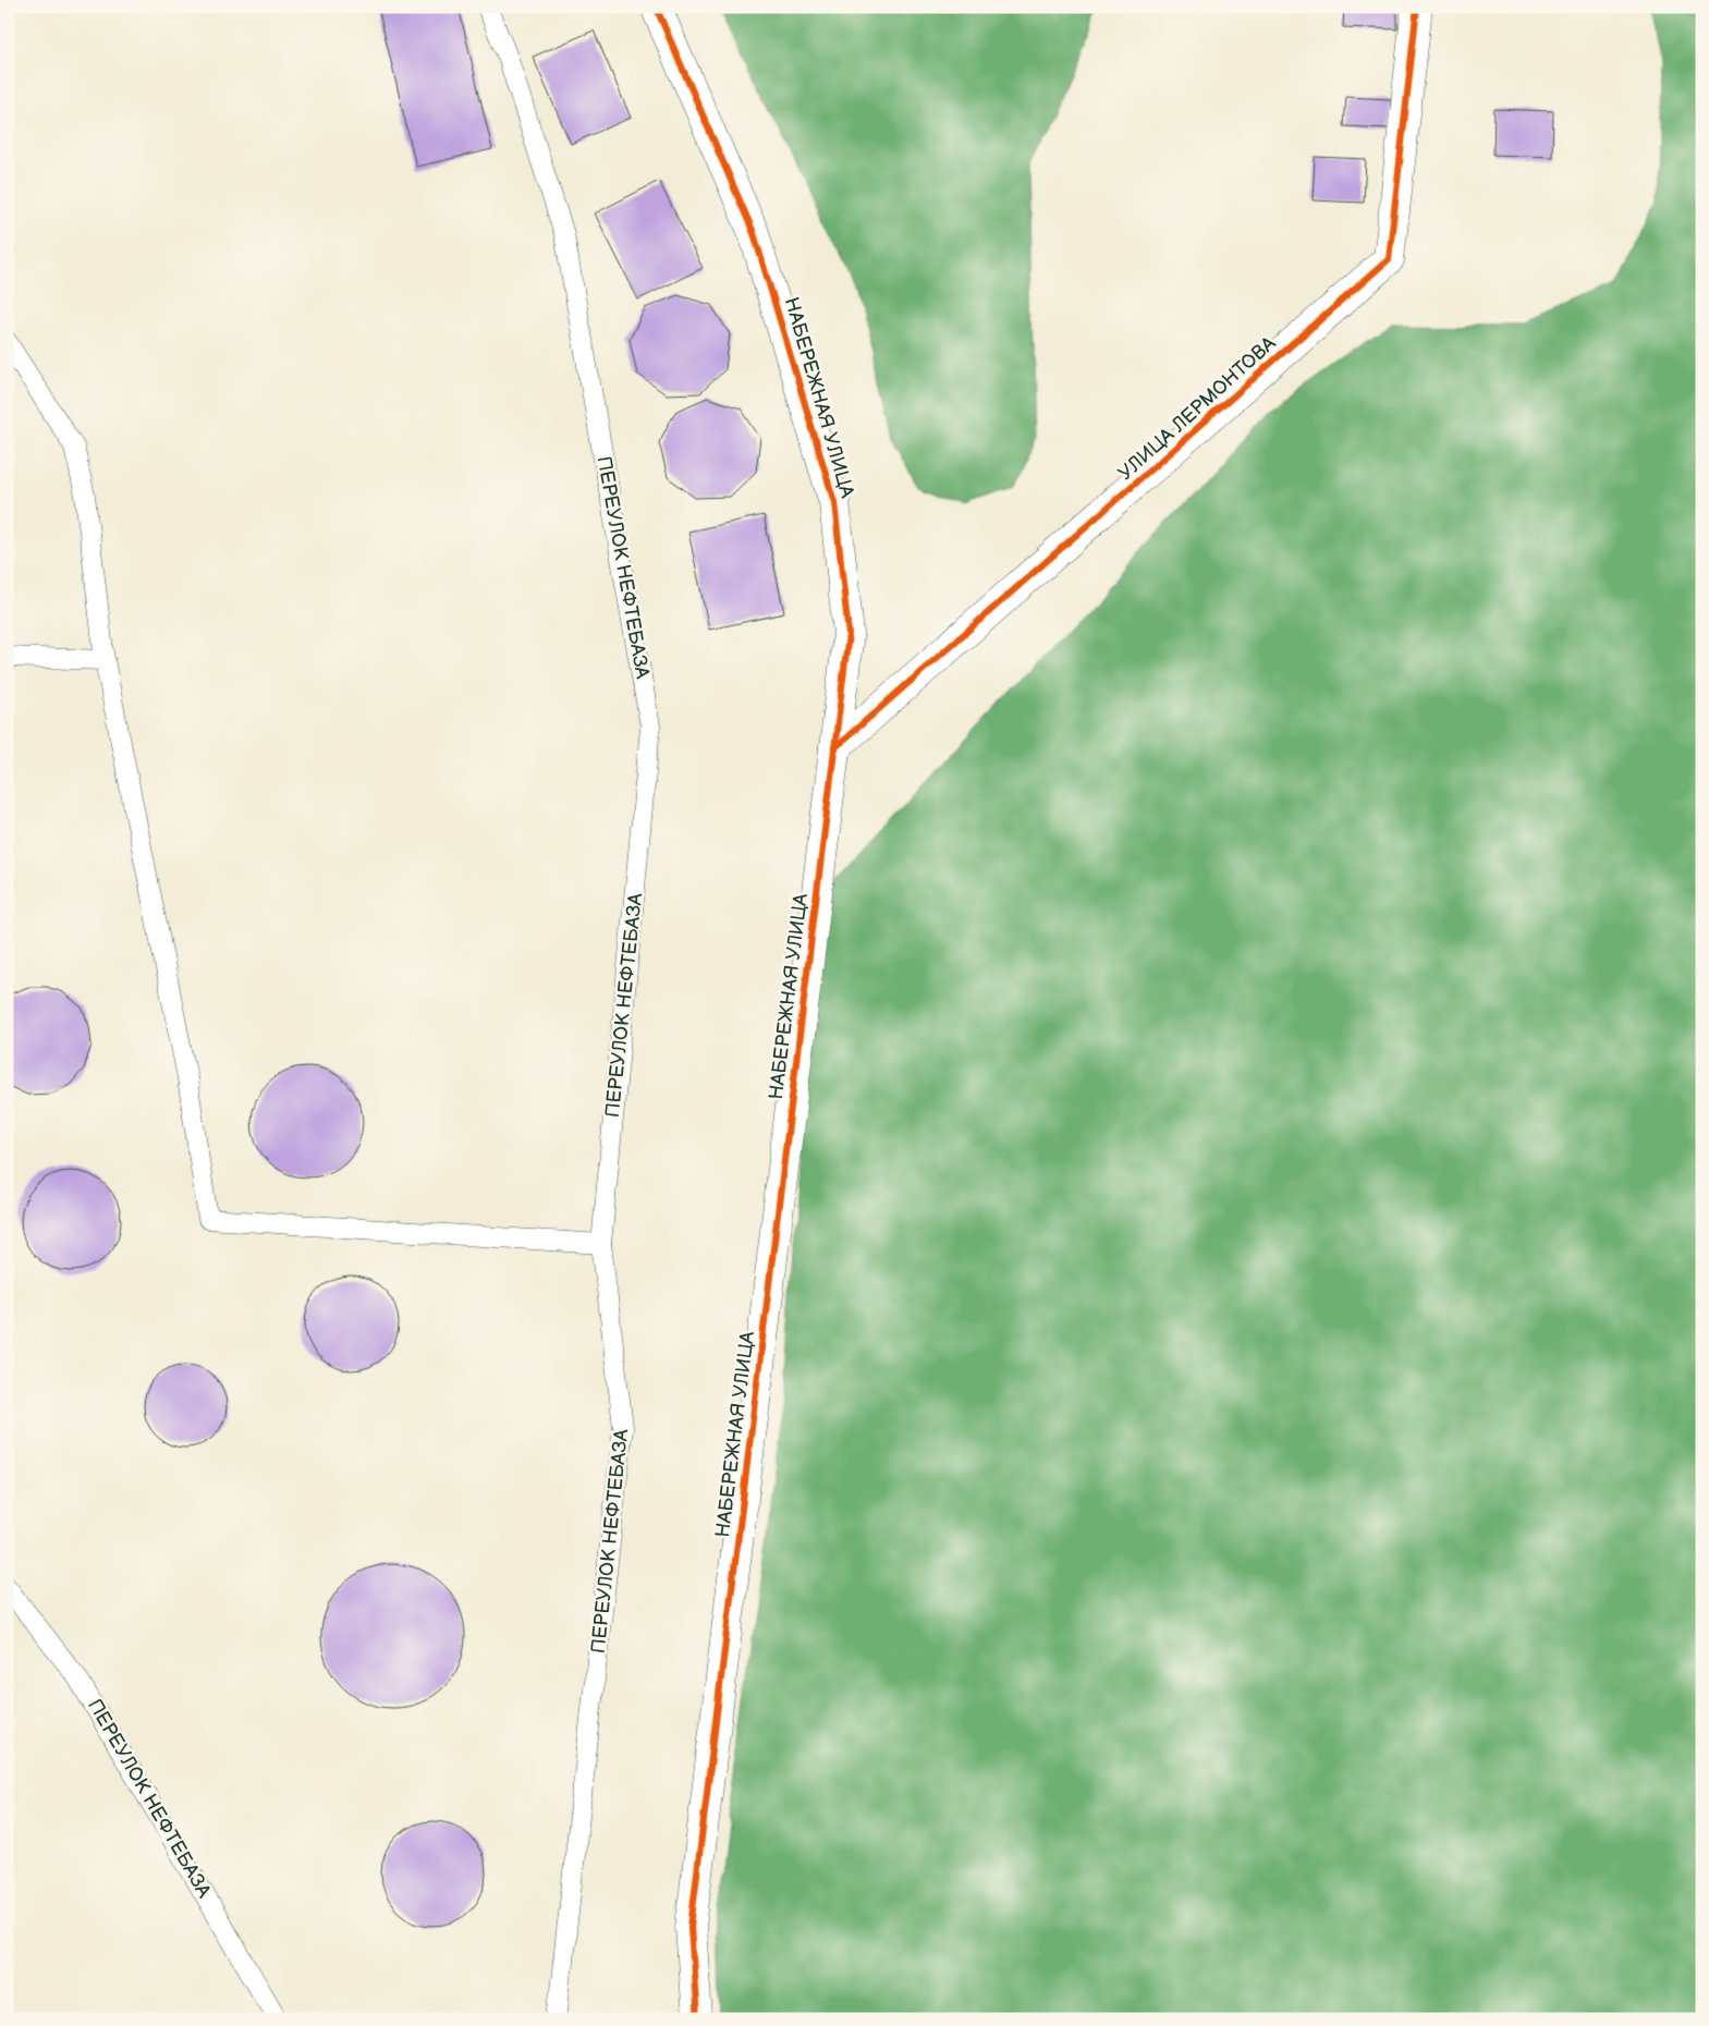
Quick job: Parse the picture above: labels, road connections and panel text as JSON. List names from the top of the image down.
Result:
{
  "streets": {
    "street": ["НАБЕРЕЖНАЯ УЛИЦА", "УЛИЦА ЛЕРМОНТОВА"],
    "lane": ["ПЕРЕУЛОК НЕФТЕБАЗА"]
  },
  "crossings": [
    ["НАБЕРЕЖНАЯ УЛИЦА", "УЛИЦА ЛЕРМОНТОВА"]
  ]
}
